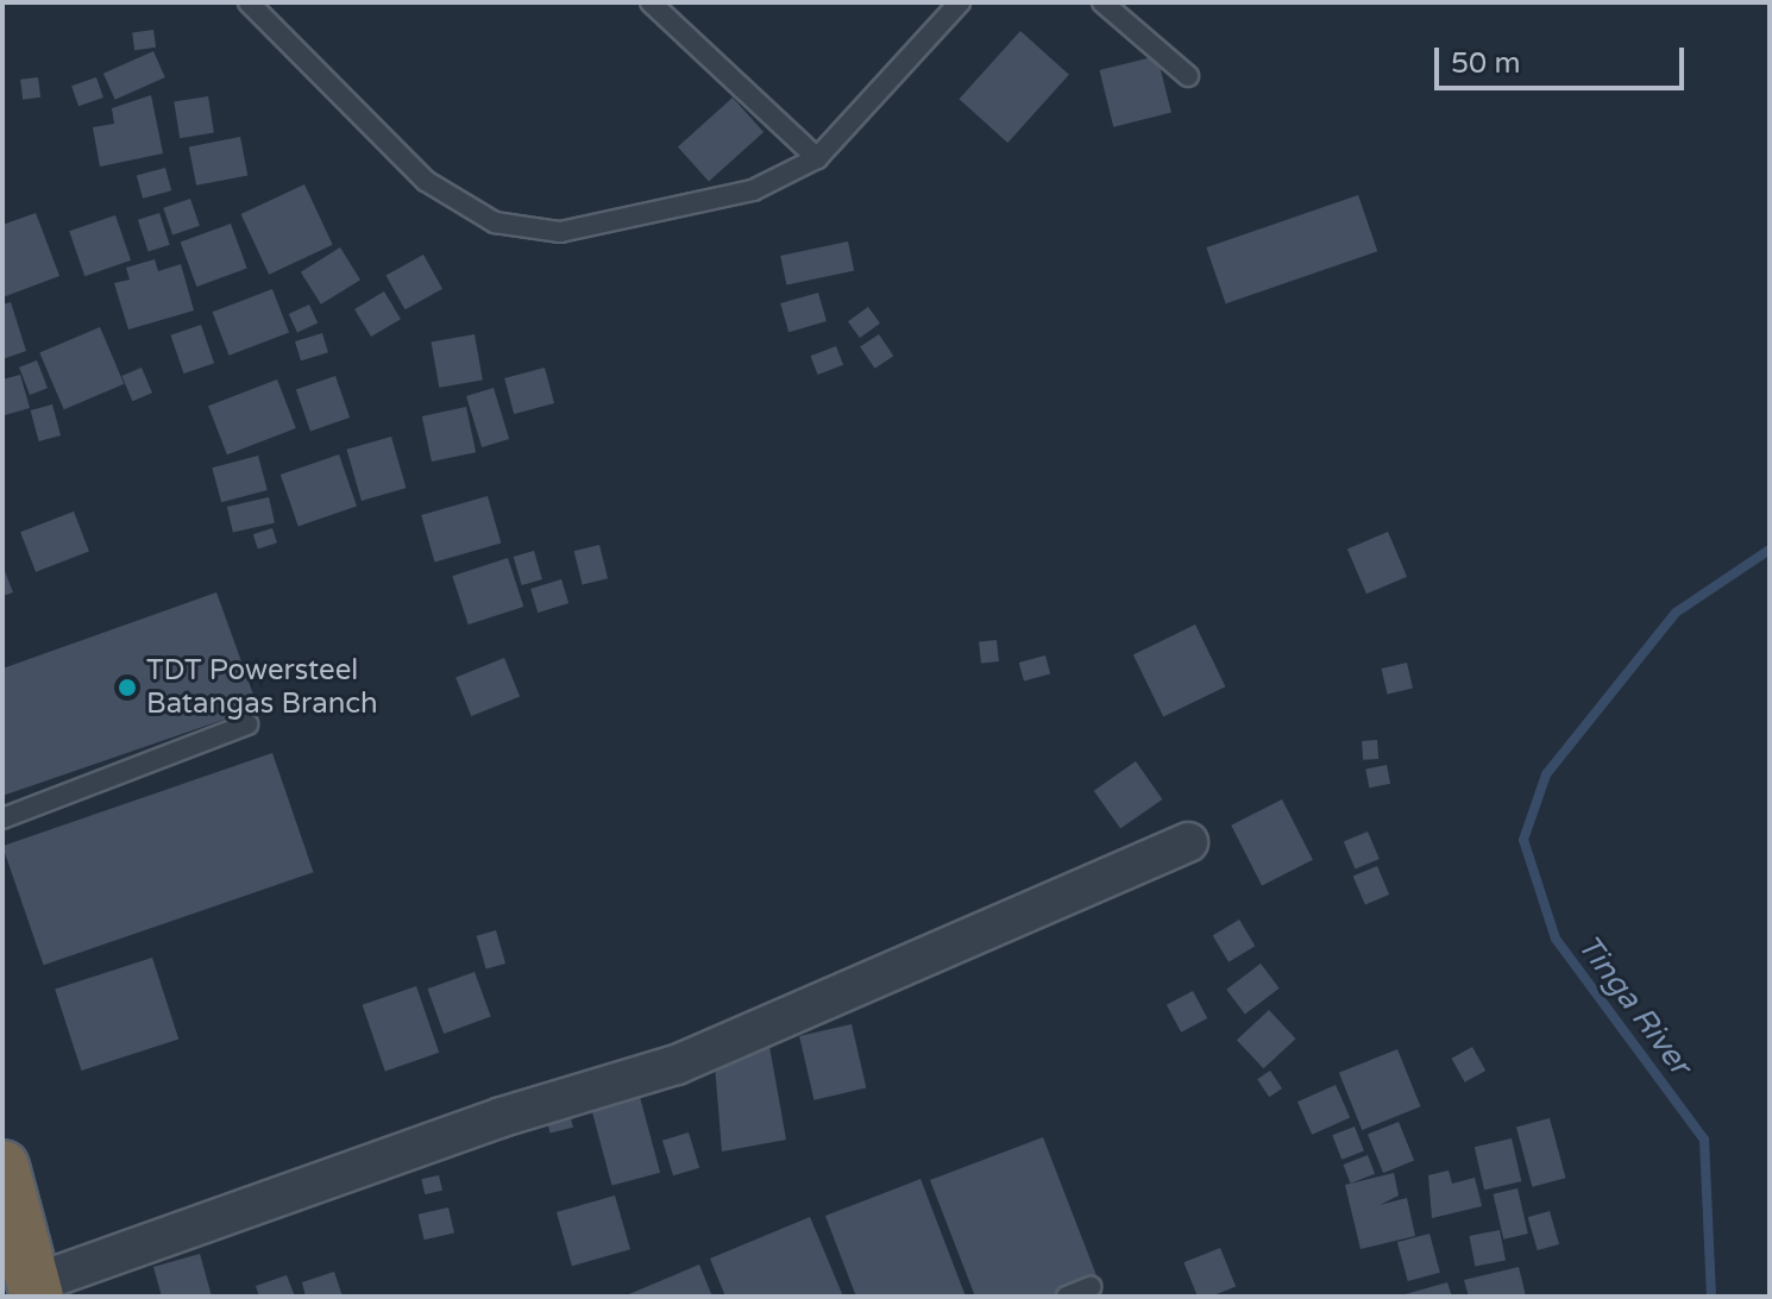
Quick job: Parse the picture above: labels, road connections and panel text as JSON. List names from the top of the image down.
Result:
{
  "water": ["Tinga River"],
  "places": ["TDT Powersteel Batangas Branch"],
  "scale_bar": "50 m"
}
